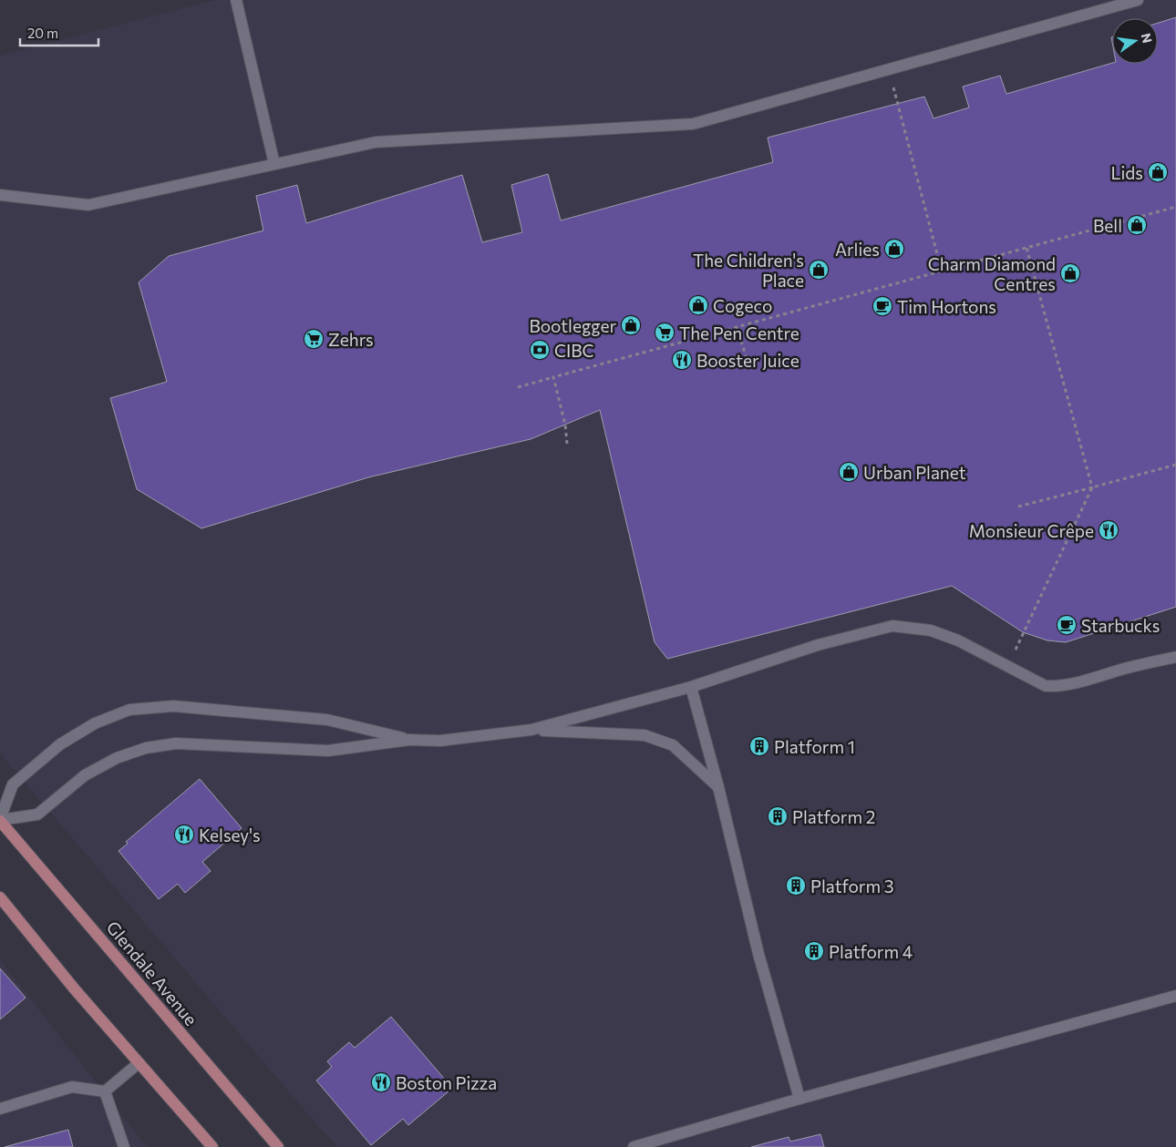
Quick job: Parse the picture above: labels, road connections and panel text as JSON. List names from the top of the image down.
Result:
{
  "streets": {
    "main road": ["Glendale Avenue"]
  },
  "places": {
    "shop": [
      "Lids",
      "Bell",
      "Arlies",
      "The Children's Place",
      "Charm Diamond Centres",
      "Cogeco",
      "Bootlegger",
      "Urban Planet"
    ],
    "cafe": ["Tim Hortons", "Starbucks"],
    "supermarket": ["The Pen Centre", "Zehrs"],
    "bank": ["CIBC"],
    "restaurant": [
      "Booster Juice",
      "Monsieur Crêpe",
      "Kelsey's",
      "Boston Pizza"
    ],
    "building": [
      "Platform 1",
      "Platform 2",
      "Platform 3",
      "Platform 4"
    ]
  },
  "scale_bar": "20 m",
  "north": "right"
}
